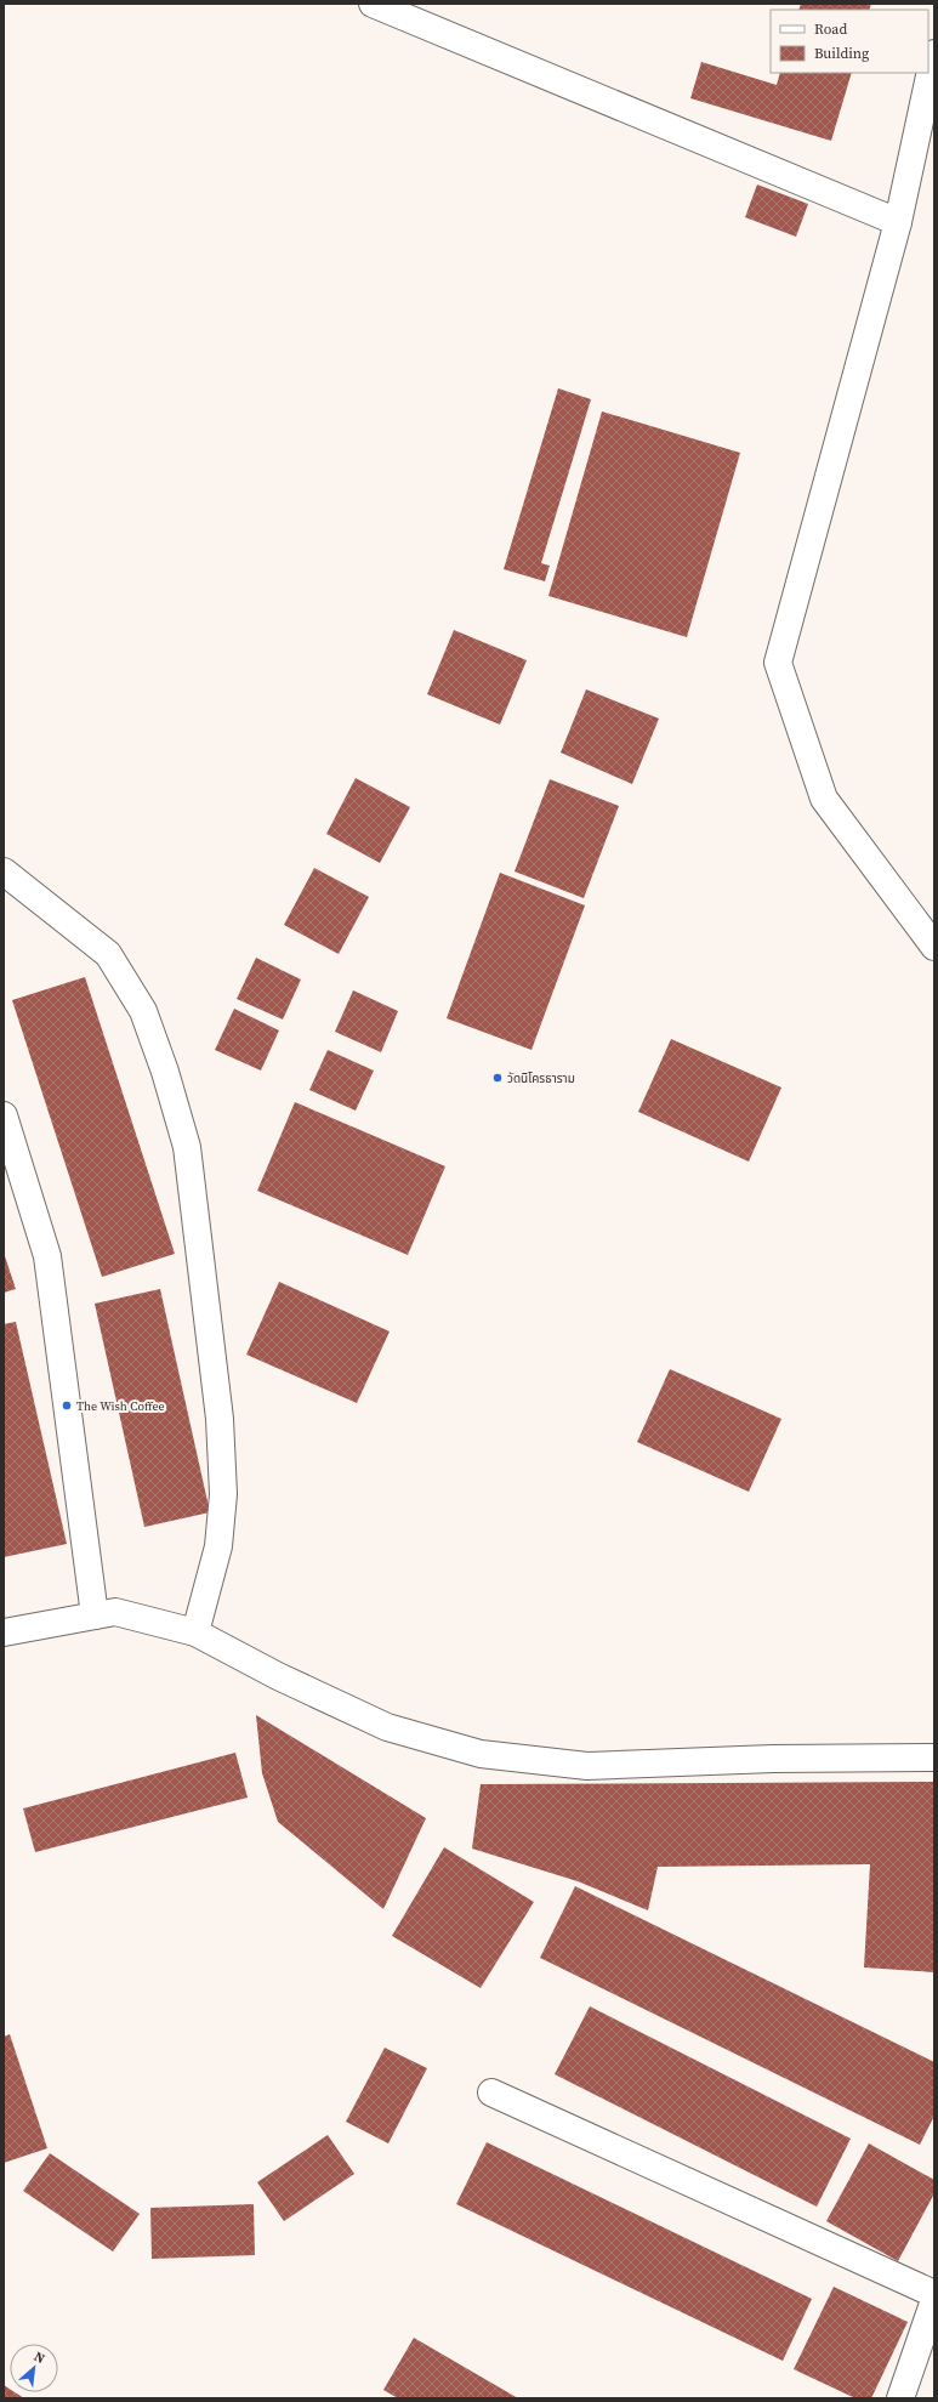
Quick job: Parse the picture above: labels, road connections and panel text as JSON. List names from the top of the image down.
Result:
{
  "places": ["วัดนิโครธาราม", "The Wish Coffee"],
  "legend": ["Road", "Building"],
  "north": "top right"
}
